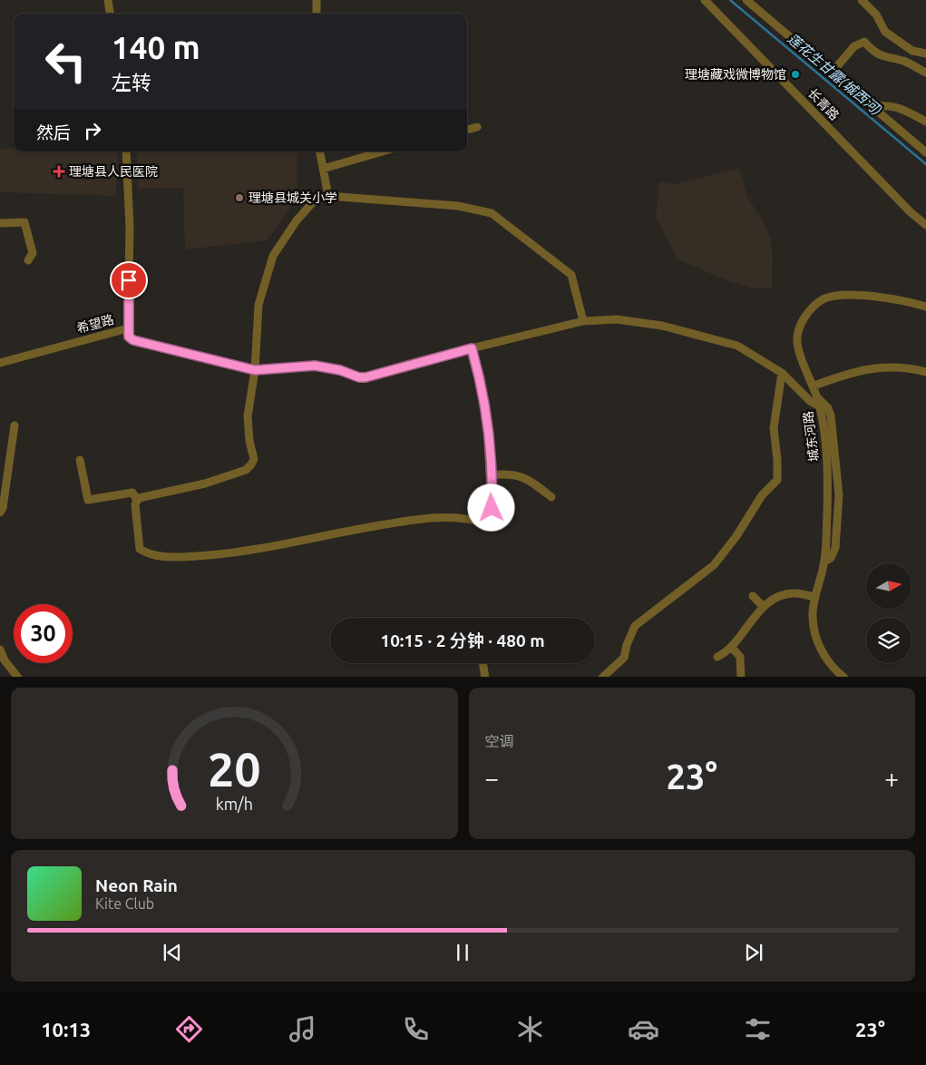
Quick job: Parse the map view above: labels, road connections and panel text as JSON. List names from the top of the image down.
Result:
{
  "streets": {
    "street": ["长青路", "希望路", "城东河路"]
  },
  "water": ["莲花生甘露(城西河)"],
  "places": {
    "other": ["理塘藏戏微博物馆", "理塘县城关小学"],
    "health": ["理塘县人民医院"]
  },
  "north": "right",
  "page": {
    "turn": ["140 m", "左转"],
    "then": "然后",
    "limit": "30",
    "trip": "10:15 · 2 分钟 · 480 m",
    "tile": "空调",
    "heat": ["−", "23°", "+"],
    "song": ["Neon Rain", "Kite Club"],
    "tabs": ["10:13", "23°"],
    "gauge": ["20", "km/h"]
  }
}
